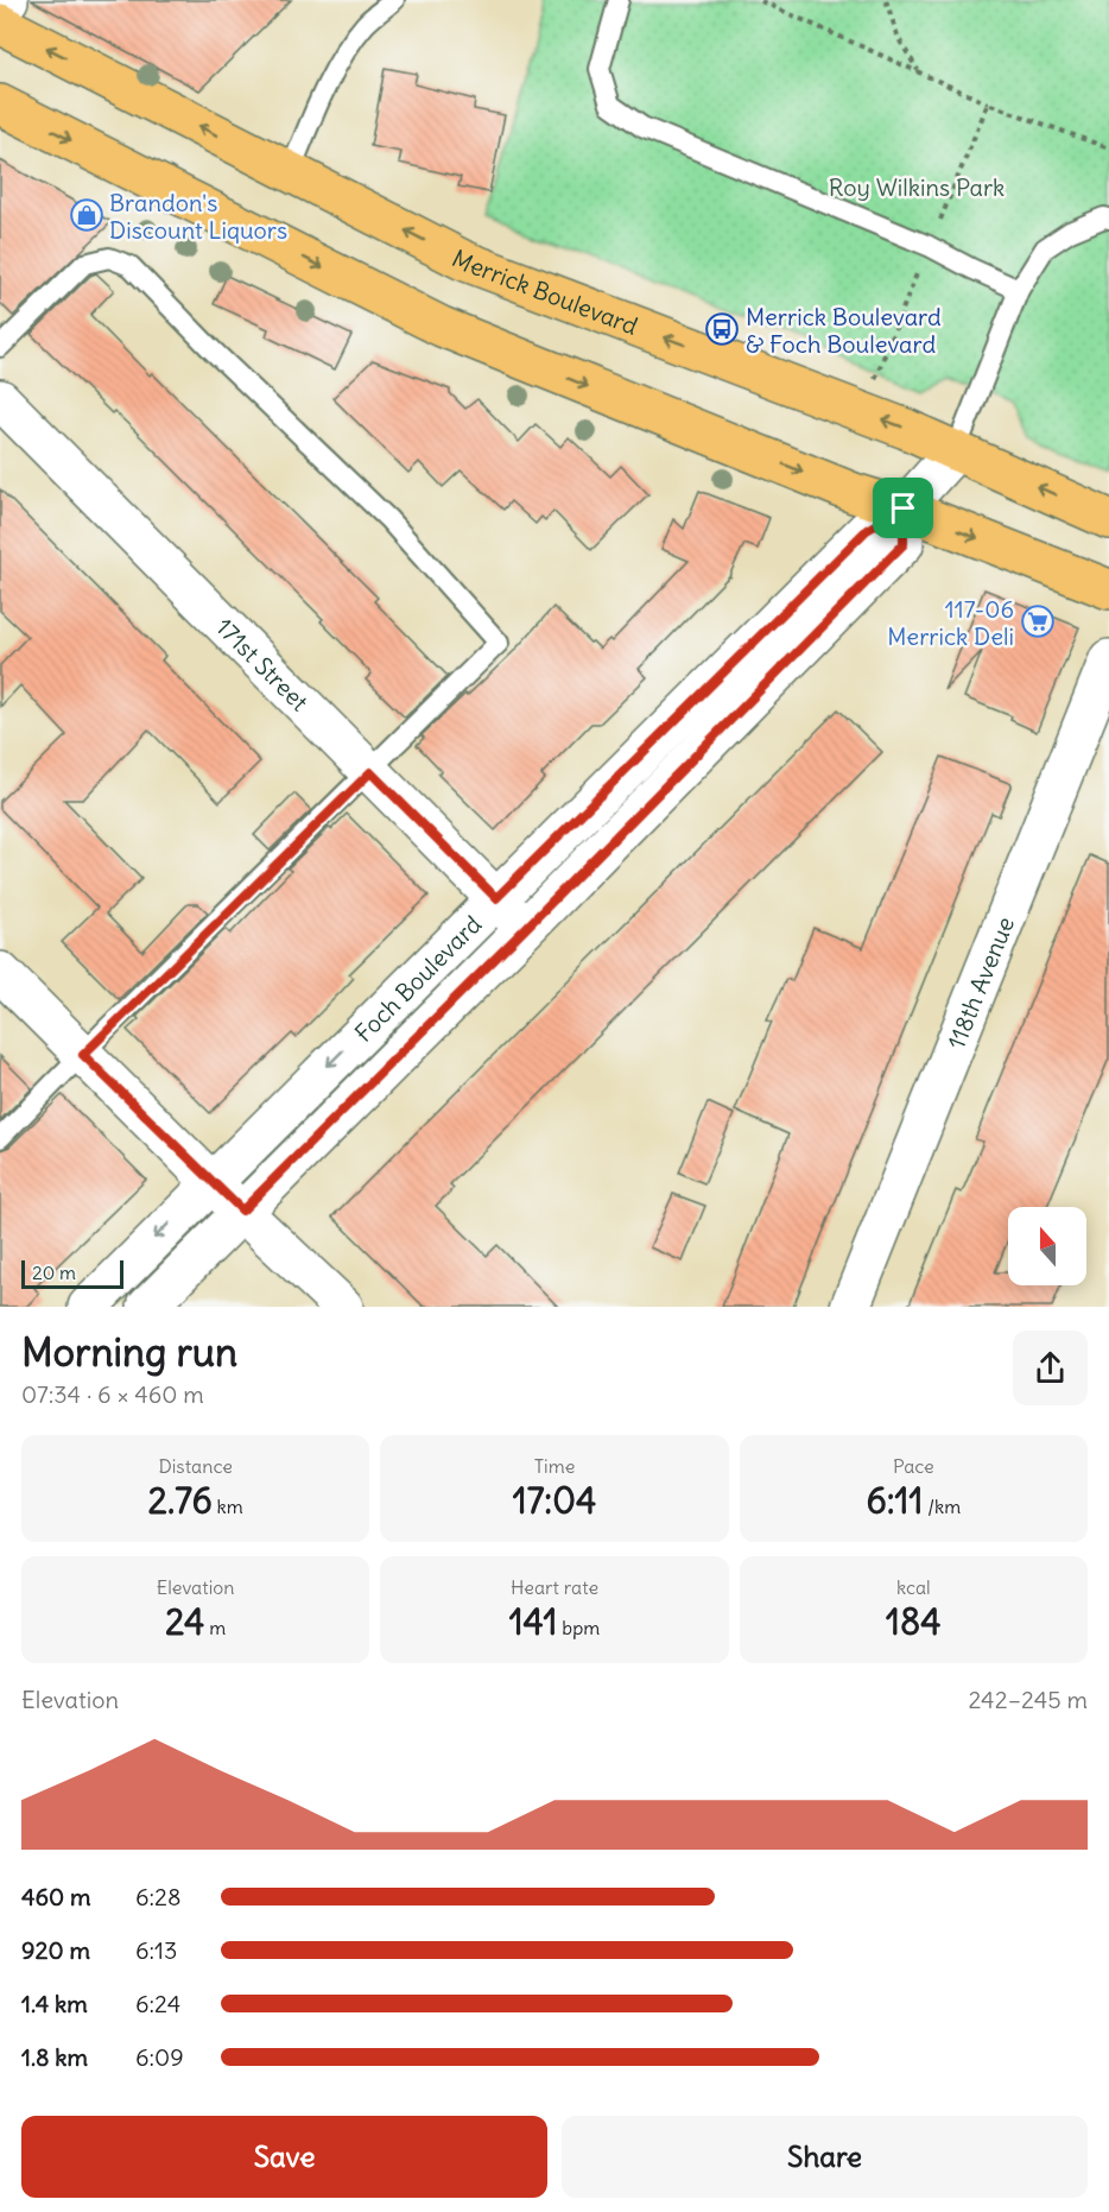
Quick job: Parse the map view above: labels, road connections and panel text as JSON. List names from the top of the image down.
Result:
{
  "streets": {
    "main road": ["Merrick Boulevard"],
    "street": ["171st Street", "Foch Boulevard", "118th Avenue"]
  },
  "crossings": [
    ["Merrick Boulevard", "Foch Boulevard"],
    ["171st Street", "Foch Boulevard"]
  ],
  "parks": ["Roy Wilkins Park"],
  "places": {
    "shop": ["Brandon's Discount Liquors"],
    "bus stop": ["Merrick Boulevard & Foch Boulevard"],
    "supermarket": ["117-06 Merrick Deli"]
  },
  "scale_bar": "20 m",
  "north": "top",
  "page": {
    "scale": "20 m",
    "heading": ["Morning run", "07:34 · 6 × 460 m"],
    "stats": [
      ["Distance", "2.76 km"],
      ["Time", "17:04"],
      ["Pace", "6:11 /km"],
      ["Elevation", "24 m"],
      ["Heart rate", "141 bpm"],
      ["kcal", "184"]
    ],
    "chart": ["Elevation", "242–245 m"],
    "list": [
      {
        "name": "460 m",
        "note": "6:28"
      },
      {
        "name": "920 m",
        "note": "6:13"
      },
      {
        "name": "1.4 km",
        "note": "6:24"
      },
      {
        "name": "1.8 km",
        "note": "6:09"
      }
    ],
    "buttons": ["Save", "Share"]
  }
}
